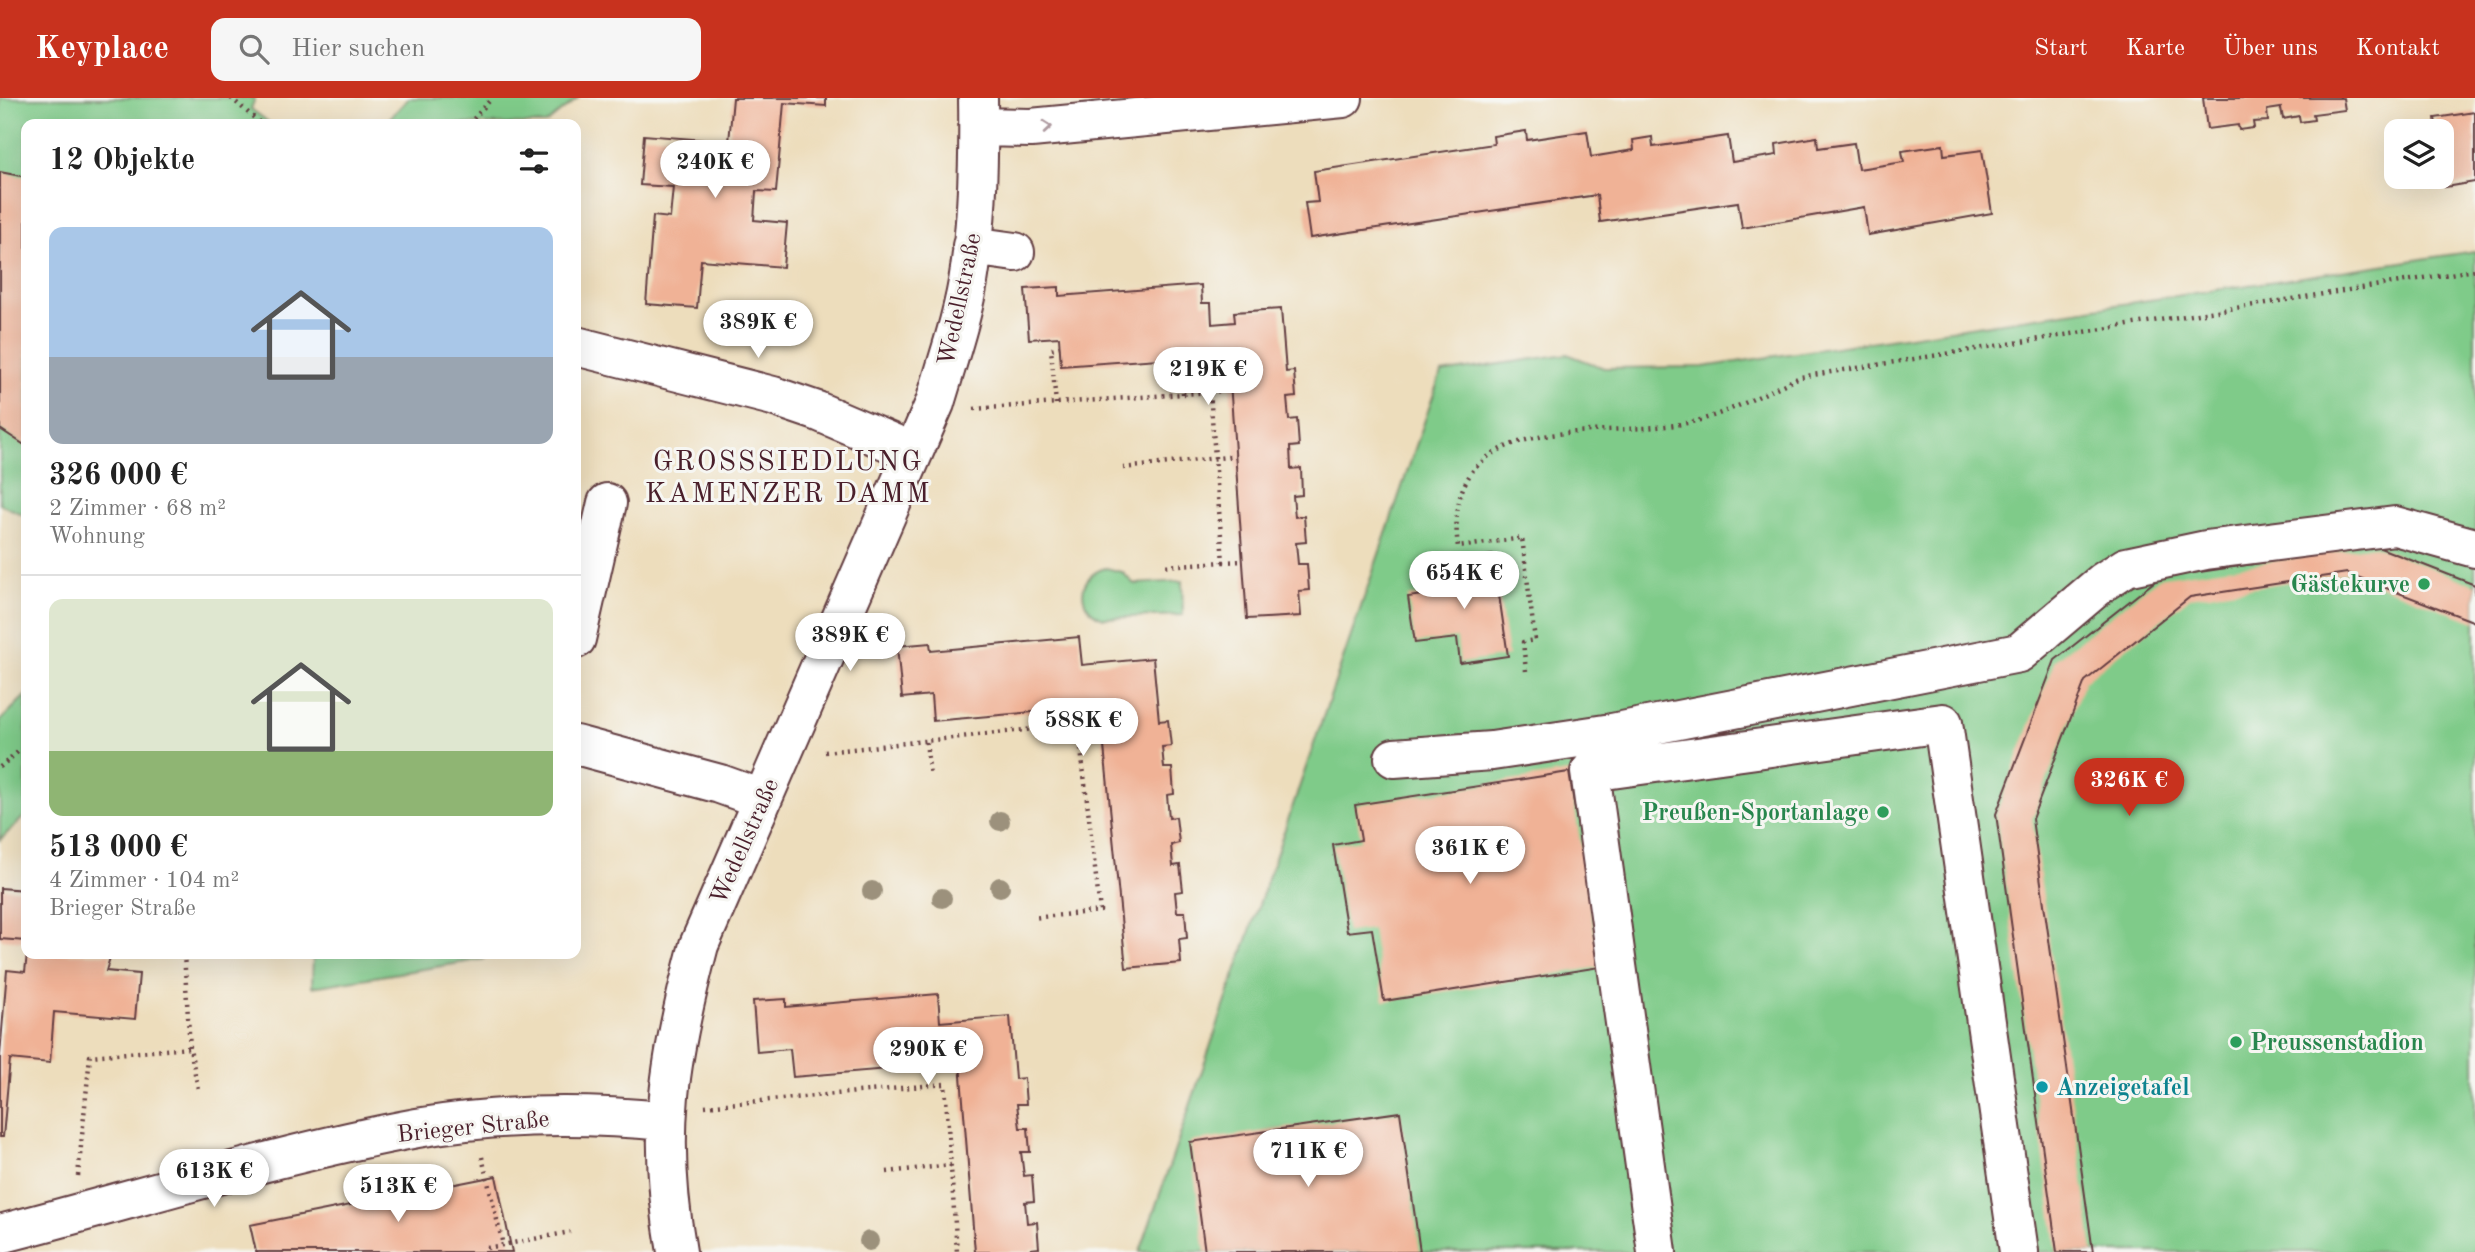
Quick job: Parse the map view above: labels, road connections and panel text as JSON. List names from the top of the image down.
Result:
{
  "streets": {
    "street": ["Wedellstraße", "Brieger Straße"]
  },
  "crossings": [
    ["Wedellstraße", "Brieger Straße"]
  ],
  "districts": ["GROSSSIEDLUNG KAMENZER DAMM"],
  "places": [
    "Gästekurve",
    "Preußen-Sportanlage",
    "Preussenstadion",
    "Anzeigetafel"
  ],
  "page": {
    "header": "Keyplace",
    "search": "Hier suchen",
    "nav": [
      "Start",
      "Karte",
      "Über uns",
      "Kontakt"
    ],
    "heading": "12 Objekte",
    "price": [
      "240K €",
      "389K €",
      "219K €",
      "654K €",
      "389K €",
      "588K €",
      "326K €",
      "361K €",
      "290K €",
      "711K €",
      "613K €",
      "513K €"
    ],
    "list": [
      {
        "name": "326 000 €",
        "note": "2 Zimmer · 68 m² · Wohnung"
      },
      {
        "name": "513 000 €",
        "note": "4 Zimmer · 104 m² · Brieger Straße"
      }
    ]
  }
}
